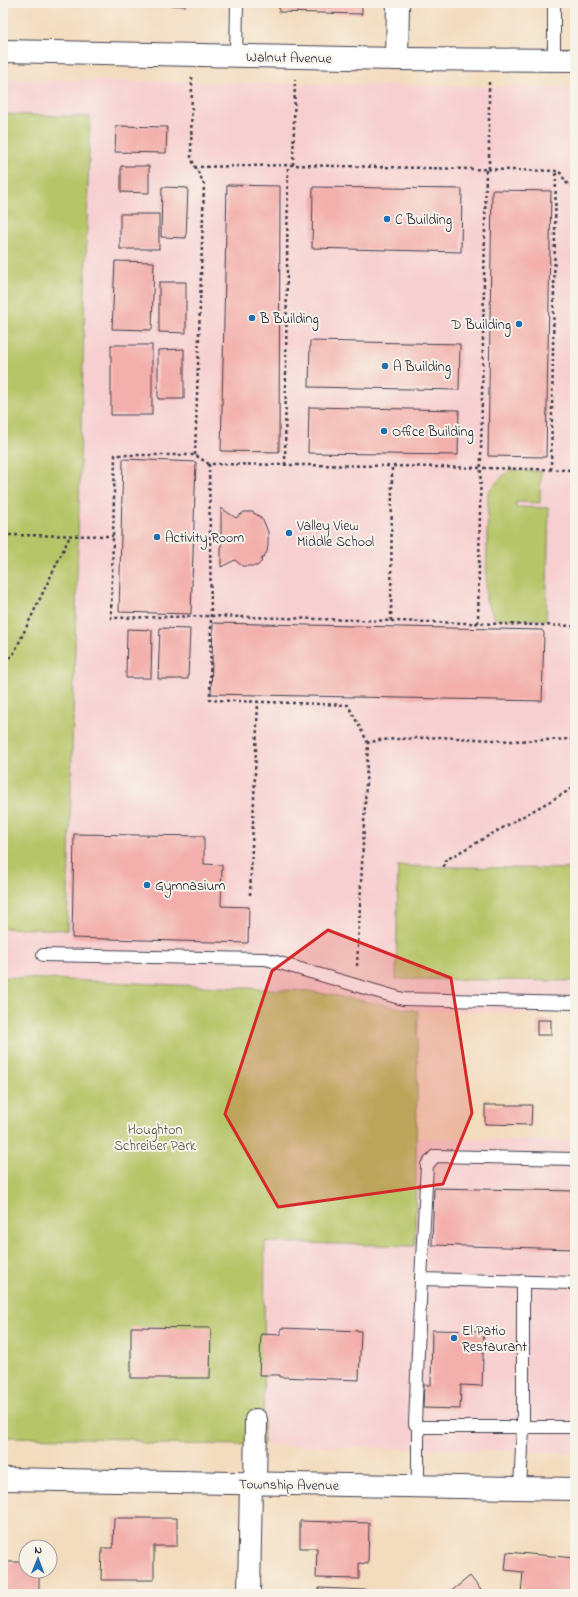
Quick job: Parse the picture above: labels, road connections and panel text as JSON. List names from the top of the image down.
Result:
{
  "streets": {
    "street": ["Walnut Avenue", "Township Avenue"]
  },
  "parks": ["Houghton Schreiber Park"],
  "places": [
    "C Building",
    "B Building",
    "D Building",
    "A Building",
    "Office Building",
    "Valley View Middle School",
    "Activity Room",
    "Gymnasium",
    "El Patio Restaurant"
  ],
  "north": "top"
}
